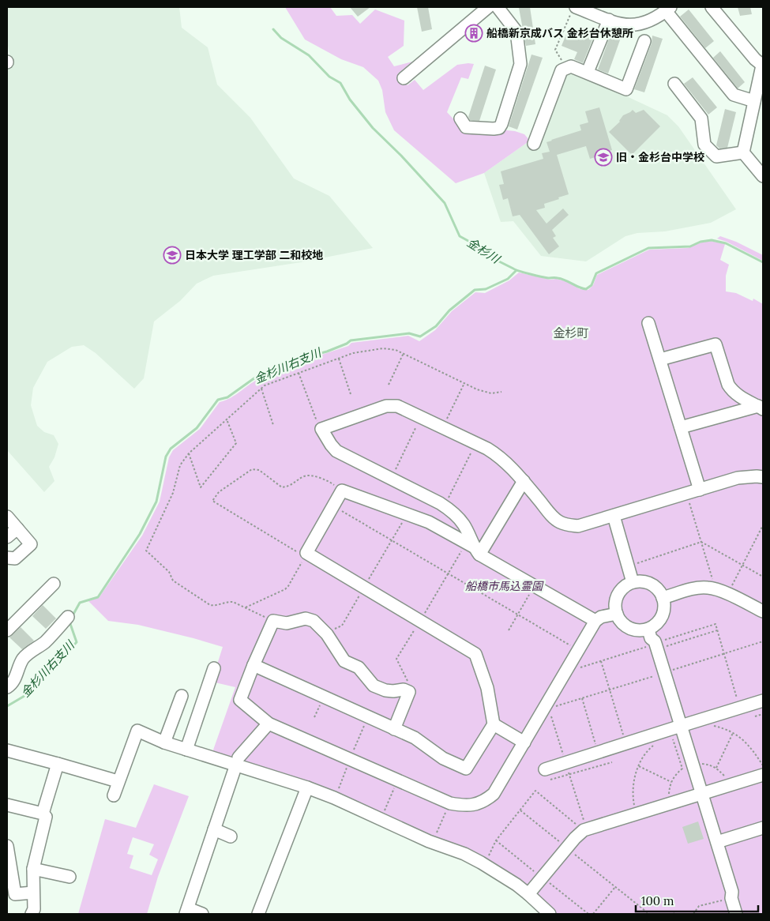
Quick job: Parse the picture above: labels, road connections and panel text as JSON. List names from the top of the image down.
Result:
{
  "districts": ["金杉町"],
  "water": ["金杉川", "金杉川右支川"],
  "parks": ["船橋市馬込霊園"],
  "places": {
    "building": ["船橋新京成バス 金杉台休憩所"],
    "school or university": ["旧・金杉台中学校", "日本大学 理工学部 二和校地"]
  },
  "scale_bar": "100 m"
}
